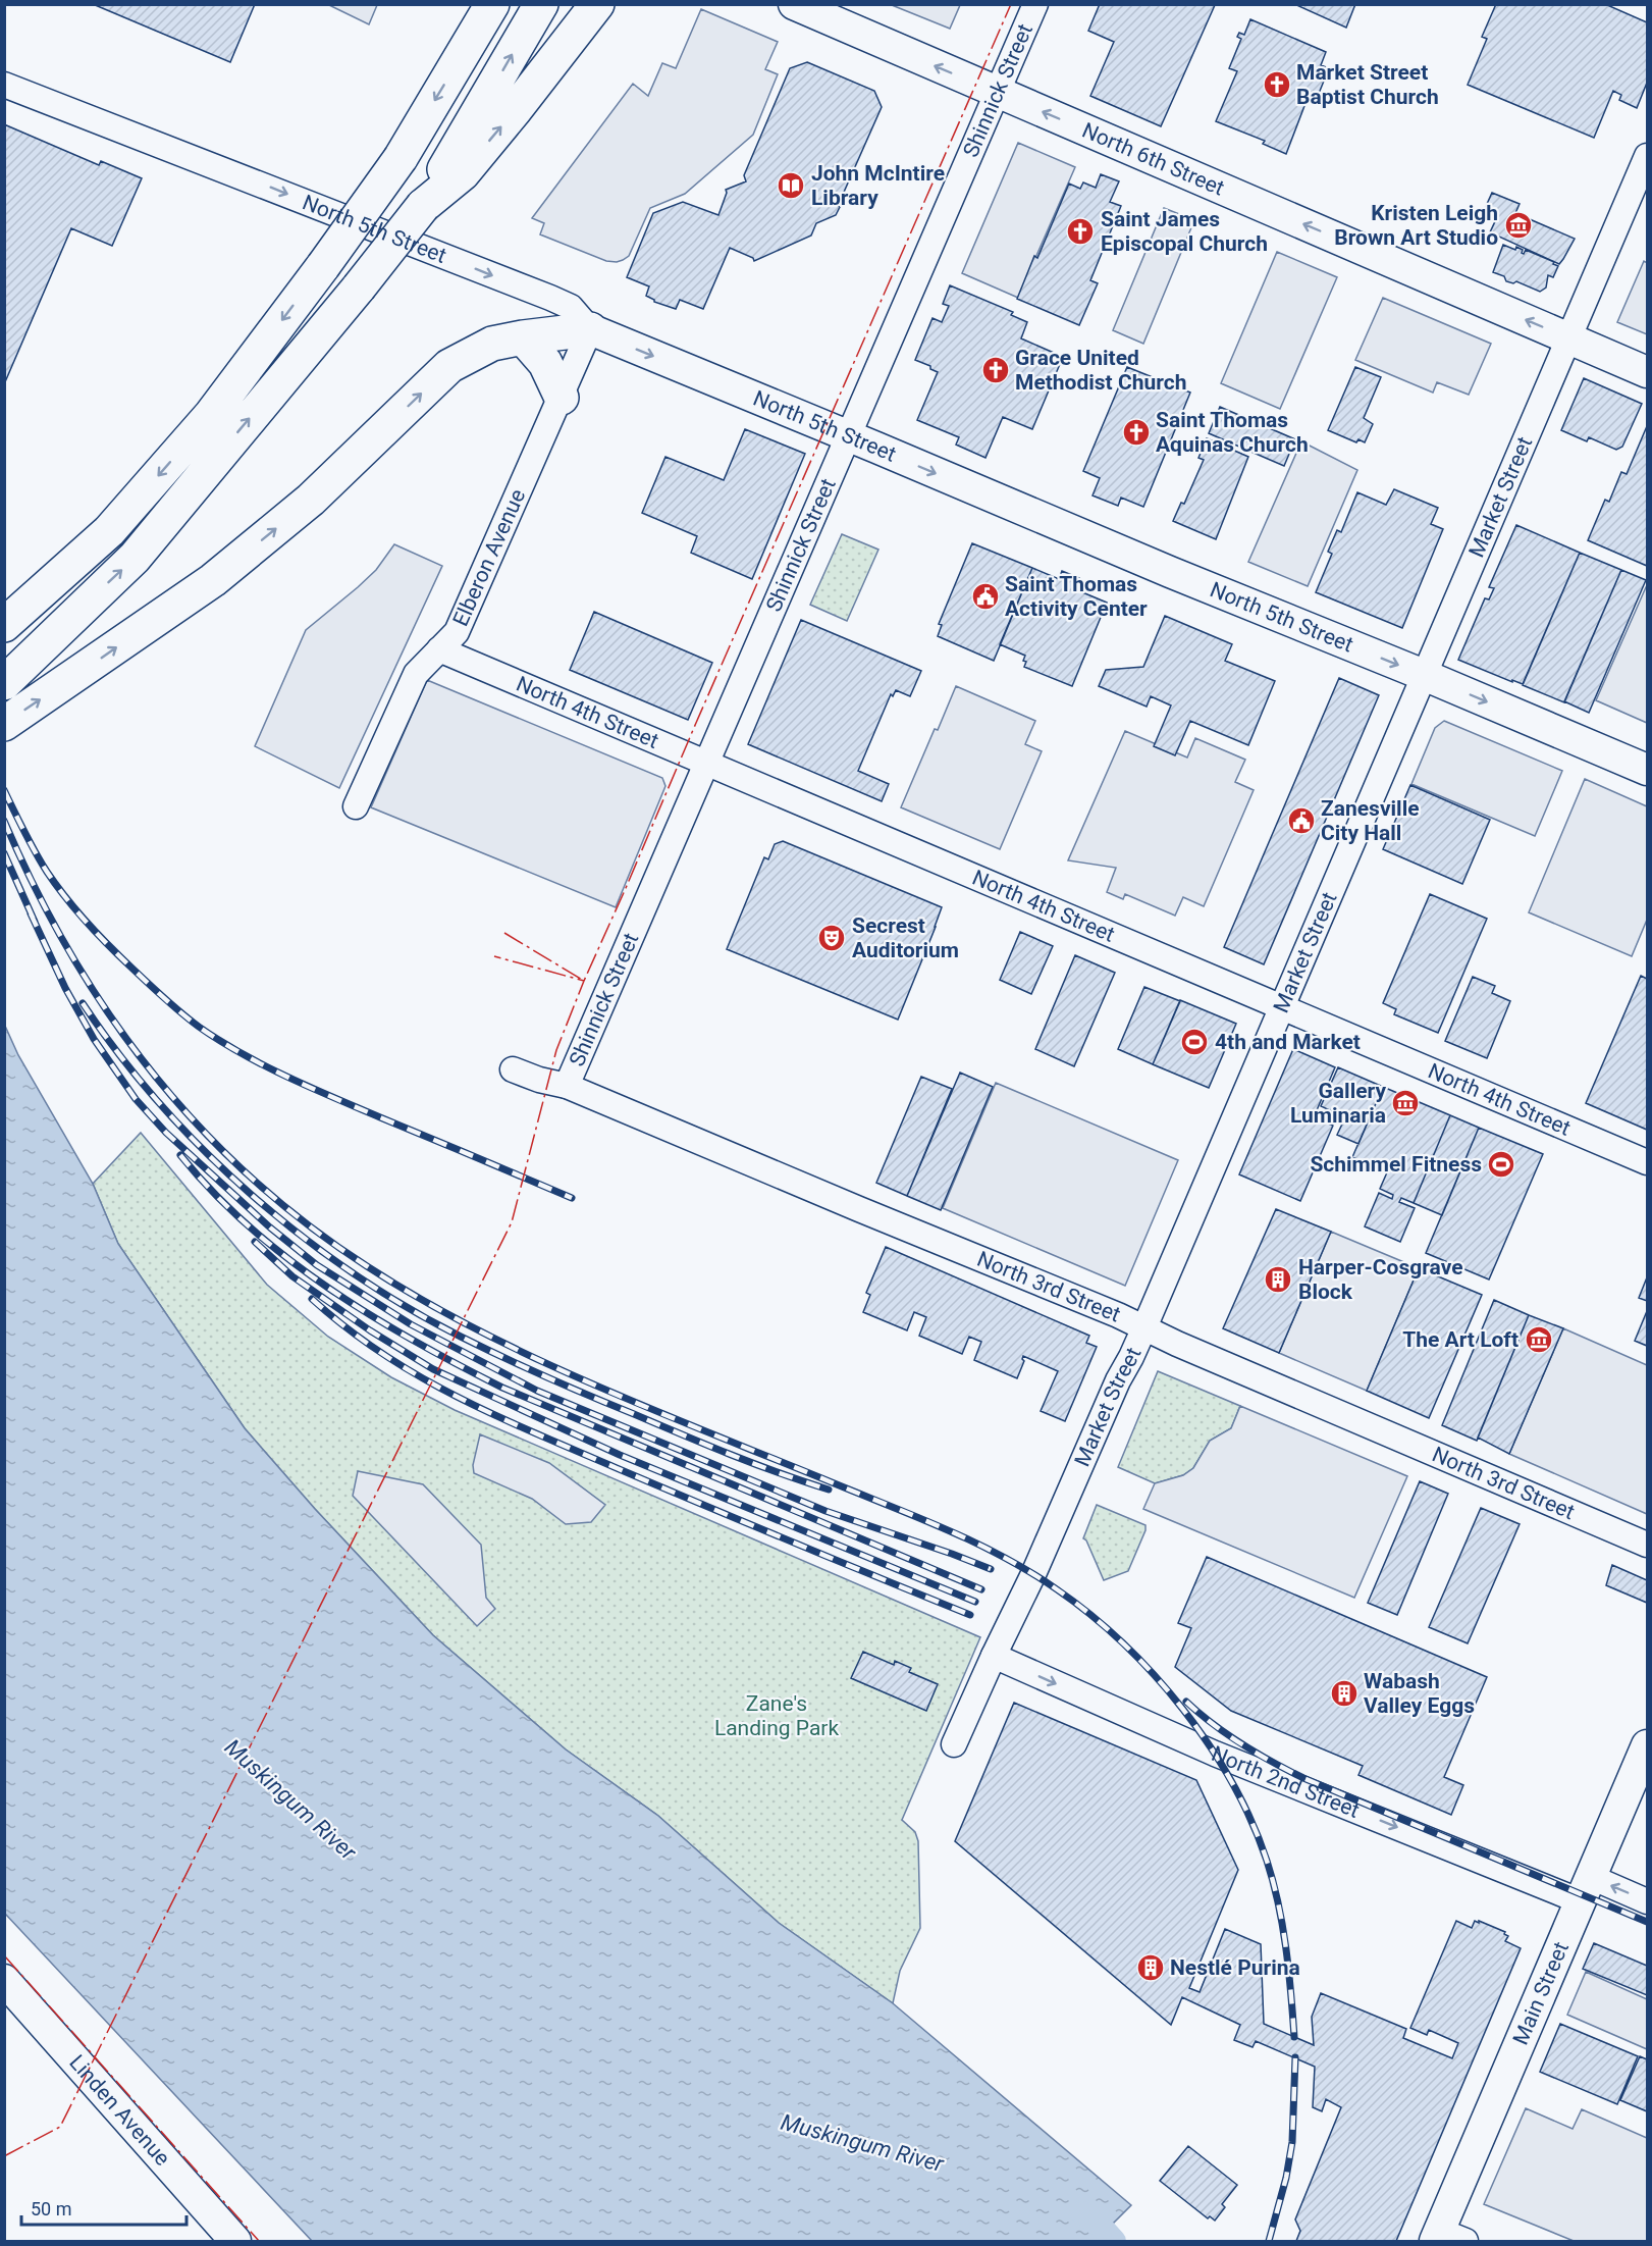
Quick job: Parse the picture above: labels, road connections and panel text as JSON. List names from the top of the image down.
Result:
{
  "streets": {
    "main road": [
      "North 6th Street",
      "North 5th Street",
      "Main Street",
      "Linden Avenue"
    ],
    "street": [
      "Shinnick Street",
      "Market Street",
      "Elberon Avenue",
      "North 4th Street",
      "North 3rd Street",
      "North 2nd Street"
    ]
  },
  "crossings": [
    ["Shinnick Street", "North 6th Street"],
    ["Shinnick Street", "North 5th Street"],
    ["Shinnick Street", "North 4th Street"],
    ["Shinnick Street", "North 3rd Street"],
    ["North 6th Street", "Market Street"],
    ["North 5th Street", "Market Street"],
    ["North 5th Street", "Elberon Avenue"],
    ["Market Street", "North 4th Street"],
    ["Market Street", "North 3rd Street"],
    ["Market Street", "North 2nd Street"],
    ["Elberon Avenue", "North 4th Street"],
    ["North 2nd Street", "Main Street"]
  ],
  "one_way": ["North 6th Street", "North 5th Street", "North 2nd Street"],
  "water": ["Muskingum River"],
  "parks": ["Zane's Landing Park"],
  "places": {
    "church": [
      "Market Street Baptist Church",
      "Saint James Episcopal Church",
      "Grace United Methodist Church",
      "Saint Thomas Aquinas Church"
    ],
    "library": ["John McIntire Library"],
    "museum": ["Kristen Leigh Brown Art Studio", "Gallery Luminaria", "The Art Loft"],
    "public building": ["Saint Thomas Activity Center", "Zanesville City Hall"],
    "theatre": ["Secrest Auditorium"],
    "sports": ["4th and Market", "Schimmel Fitness"],
    "building": ["Harper-Cosgrave Block", "Wabash Valley Eggs", "Nestlé Purina"]
  },
  "scale_bar": "50 m"
}
